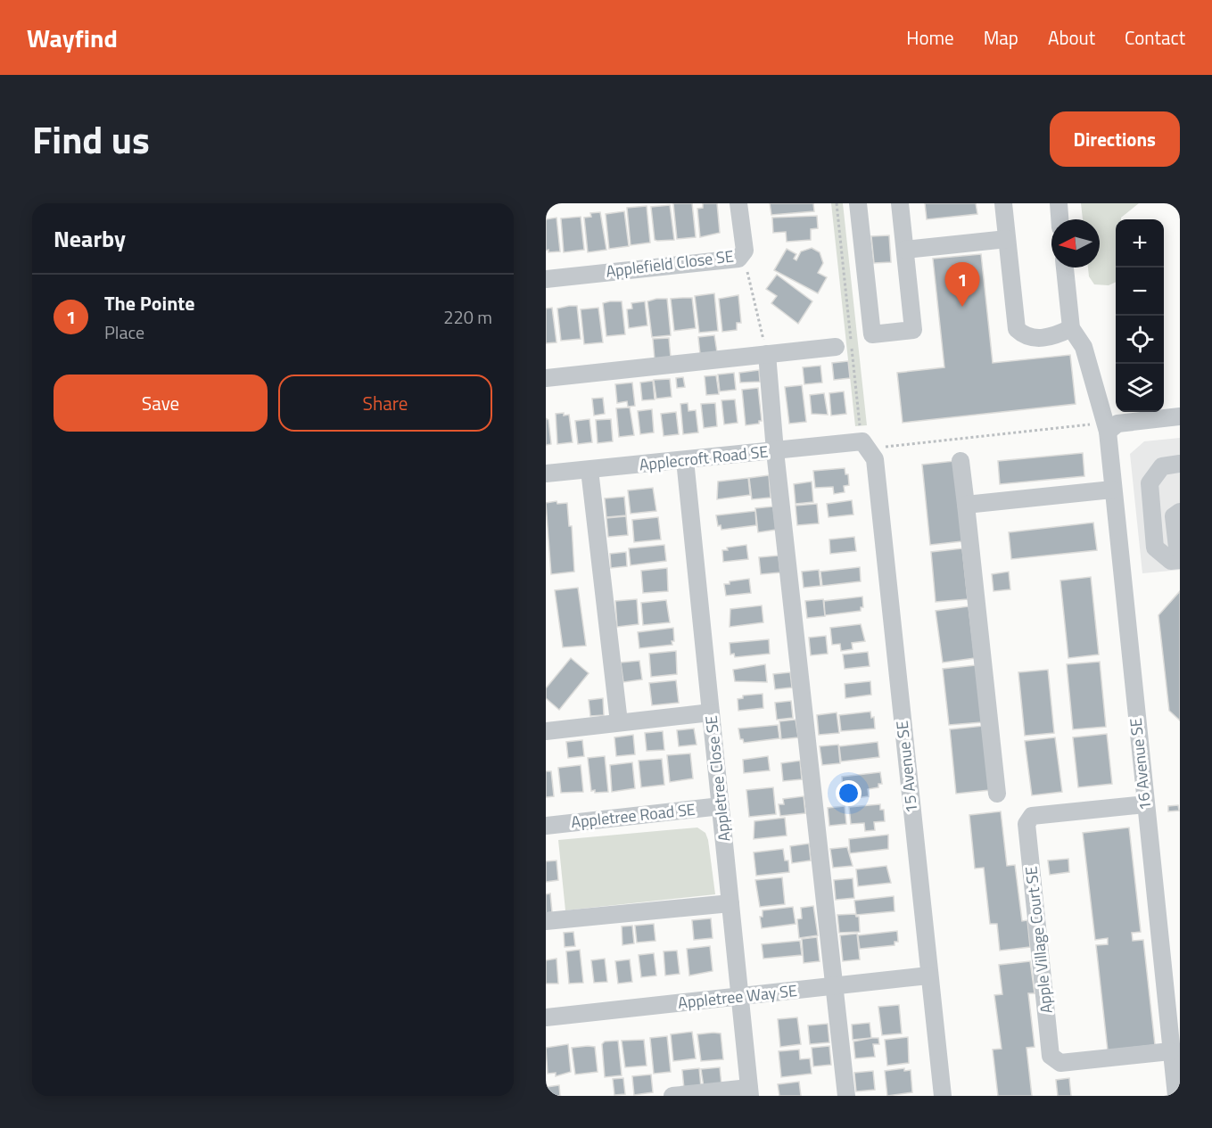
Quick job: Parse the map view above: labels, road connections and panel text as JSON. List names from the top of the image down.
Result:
{
  "streets": {
    "street": [
      "Applefield Close SE",
      "Applecroft Road SE",
      "16 Avenue SE",
      "15 Avenue SE",
      "Appletree Close SE",
      "Appletree Road SE",
      "Apple Village Court SE",
      "Appletree Way SE"
    ]
  },
  "crossings": [
    ["Applecroft Road SE", "15 Avenue SE"],
    ["Applecroft Road SE", "Appletree Close SE"],
    ["16 Avenue SE", "Apple Village Court SE"],
    ["15 Avenue SE", "Appletree Way SE"],
    ["Appletree Close SE", "Appletree Road SE"],
    ["Appletree Close SE", "Appletree Way SE"]
  ],
  "north": "left",
  "page": {
    "header": "Wayfind",
    "nav": [
      "Home",
      "Map",
      "About",
      "Contact"
    ],
    "title": "Find us",
    "buttons": [
      "Directions",
      ["Save", "Share"]
    ],
    "heading": "Nearby",
    "map_buttons": ["+", "−"],
    "pins": "1",
    "list": [
      {
        "mark": "1",
        "name": "The Pointe",
        "note": "Place",
        "value": "220 m"
      }
    ]
  }
}
